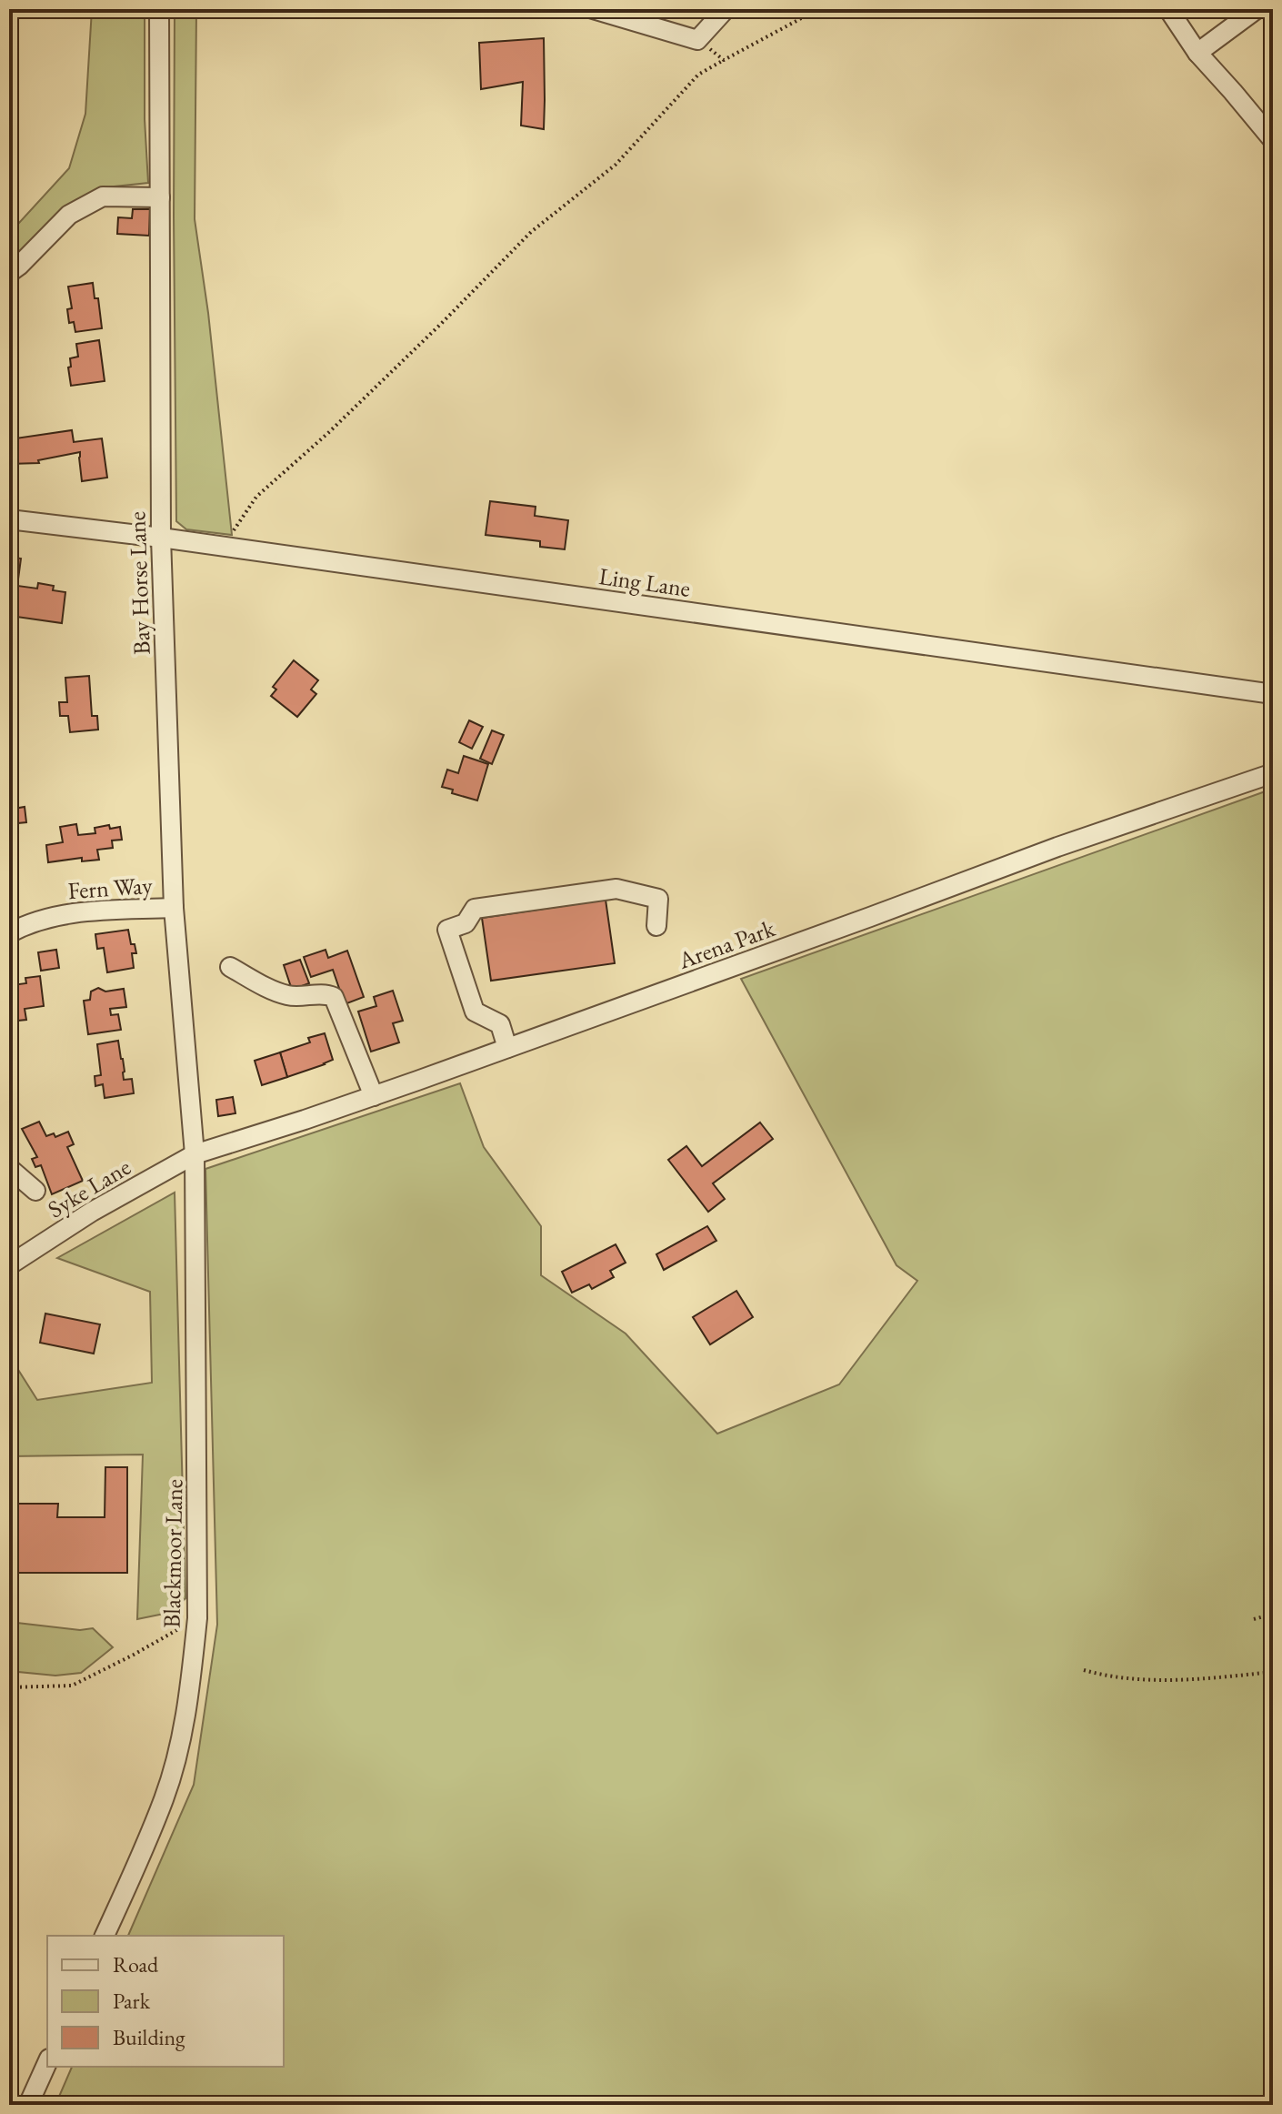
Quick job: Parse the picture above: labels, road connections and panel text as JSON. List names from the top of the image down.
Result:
{
  "streets": {
    "street": [
      "Ling Lane",
      "Bay Horse Lane",
      "Fern Way",
      "Arena Park",
      "Syke Lane",
      "Blackmoor Lane"
    ]
  },
  "crossings": [
    ["Ling Lane", "Bay Horse Lane"],
    ["Bay Horse Lane", "Fern Way"],
    ["Bay Horse Lane", "Arena Park"],
    ["Bay Horse Lane", "Syke Lane"],
    ["Bay Horse Lane", "Blackmoor Lane"],
    ["Arena Park", "Syke Lane"],
    ["Arena Park", "Blackmoor Lane"],
    ["Syke Lane", "Blackmoor Lane"]
  ],
  "legend": ["Road", "Park", "Building"]
}
